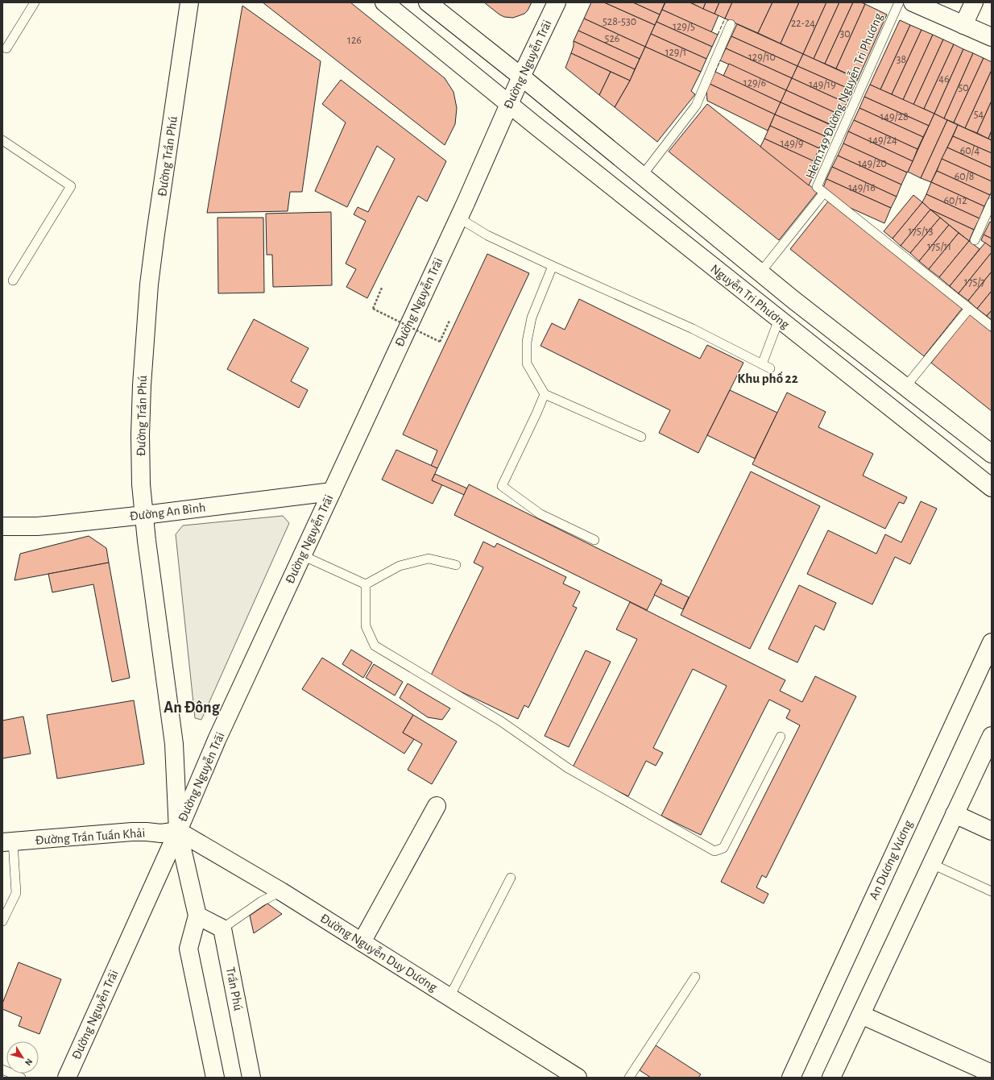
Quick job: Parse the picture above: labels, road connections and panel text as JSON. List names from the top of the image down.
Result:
{
  "streets": {
    "main road": [
      "Đường Nguyễn Trãi",
      "Đường Trần Phú",
      "Nguyễn Tri Phương",
      "Đường An Bình",
      "Đường Trần Tuấn Khải",
      "An Dương Vương",
      "Đường Nguyễn Duy Dương",
      "Trần Phú"
    ],
    "lane": ["Hẻm 149 Đường Nguyễn Tri Phương"]
  },
  "crossings": [
    ["Đường Nguyễn Trãi", "Đường Trần Phú"],
    ["Đường Nguyễn Trãi", "Nguyễn Tri Phương"],
    ["Đường Nguyễn Trãi", "Đường An Bình"],
    ["Đường Nguyễn Trãi", "Đường Trần Tuấn Khải"],
    ["Đường Nguyễn Trãi", "Đường Nguyễn Duy Dương"],
    ["Hẻm 149 Đường Nguyễn Tri Phương", "Nguyễn Tri Phương"],
    ["Đường Trần Phú", "Đường An Bình"],
    ["Đường Trần Phú", "Đường Trần Tuấn Khải"],
    ["Đường Trần Phú", "Đường Nguyễn Duy Dương"],
    ["Đường Trần Tuấn Khải", "Đường Nguyễn Duy Dương"]
  ],
  "districts": ["Khu phố 22", "An Đông"],
  "house_numbers": [
    "528-530",
    "22-24",
    "129/5",
    "30",
    "526",
    "126",
    "129/1",
    "129/10",
    "38",
    "46",
    "129/6",
    "149/19",
    "50",
    "54",
    "149/28",
    "149/24",
    "149/9",
    "60/4",
    "149/20",
    "60/8",
    "149/16",
    "60/12",
    "175/13",
    "175/11",
    "175/7"
  ],
  "north": "bottom right"
}
